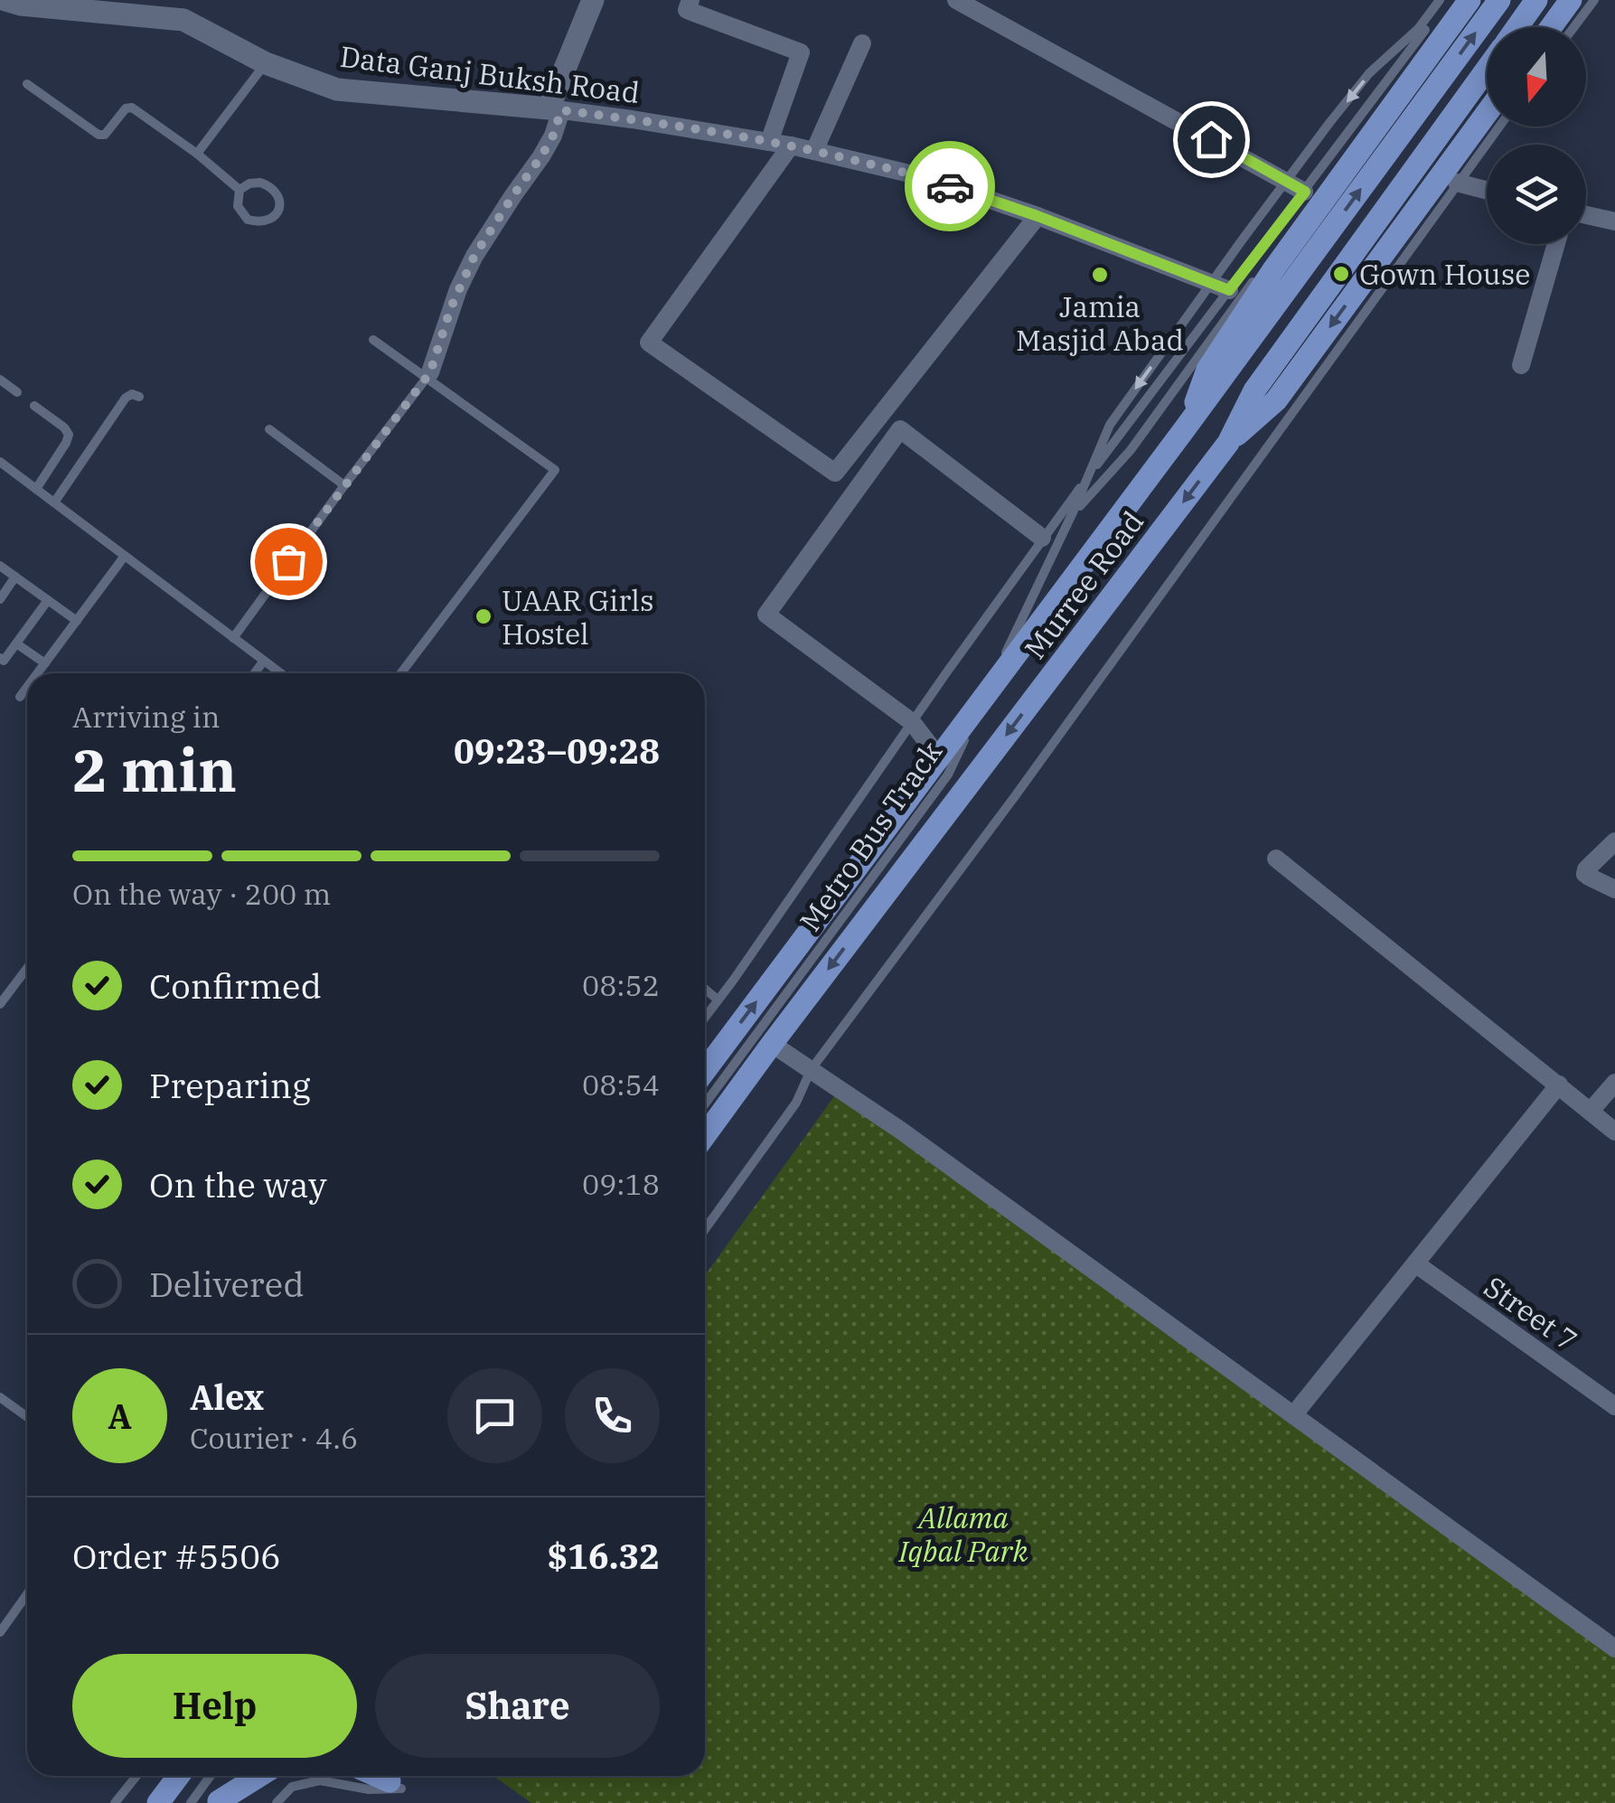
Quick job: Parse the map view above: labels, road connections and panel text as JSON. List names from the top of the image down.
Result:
{
  "streets": {
    "main road": ["Murree Road"],
    "street": ["Data Ganj Buksh Road", "Street 7"],
    "lane": ["Metro Bus Track"]
  },
  "parks": ["Allama Iqbal Park"],
  "places": ["Gown House", "Jamia Masjid Abad", "UAAR Girls Hostel"],
  "north": "bottom",
  "page": {
    "heading": ["2 min", "Arriving in", "09:23–09:28"],
    "panel": [
      "Alex",
      "Courier · 4.6",
      "Order #5506",
      "$16.32"
    ],
    "bar": "On the way · 200 m",
    "list": [
      ["Confirmed", "08:52"],
      ["Preparing", "08:54"],
      ["On the way", "09:18"],
      "Delivered"
    ],
    "round": "A",
    "buttons": ["Help", "Share"]
  }
}
